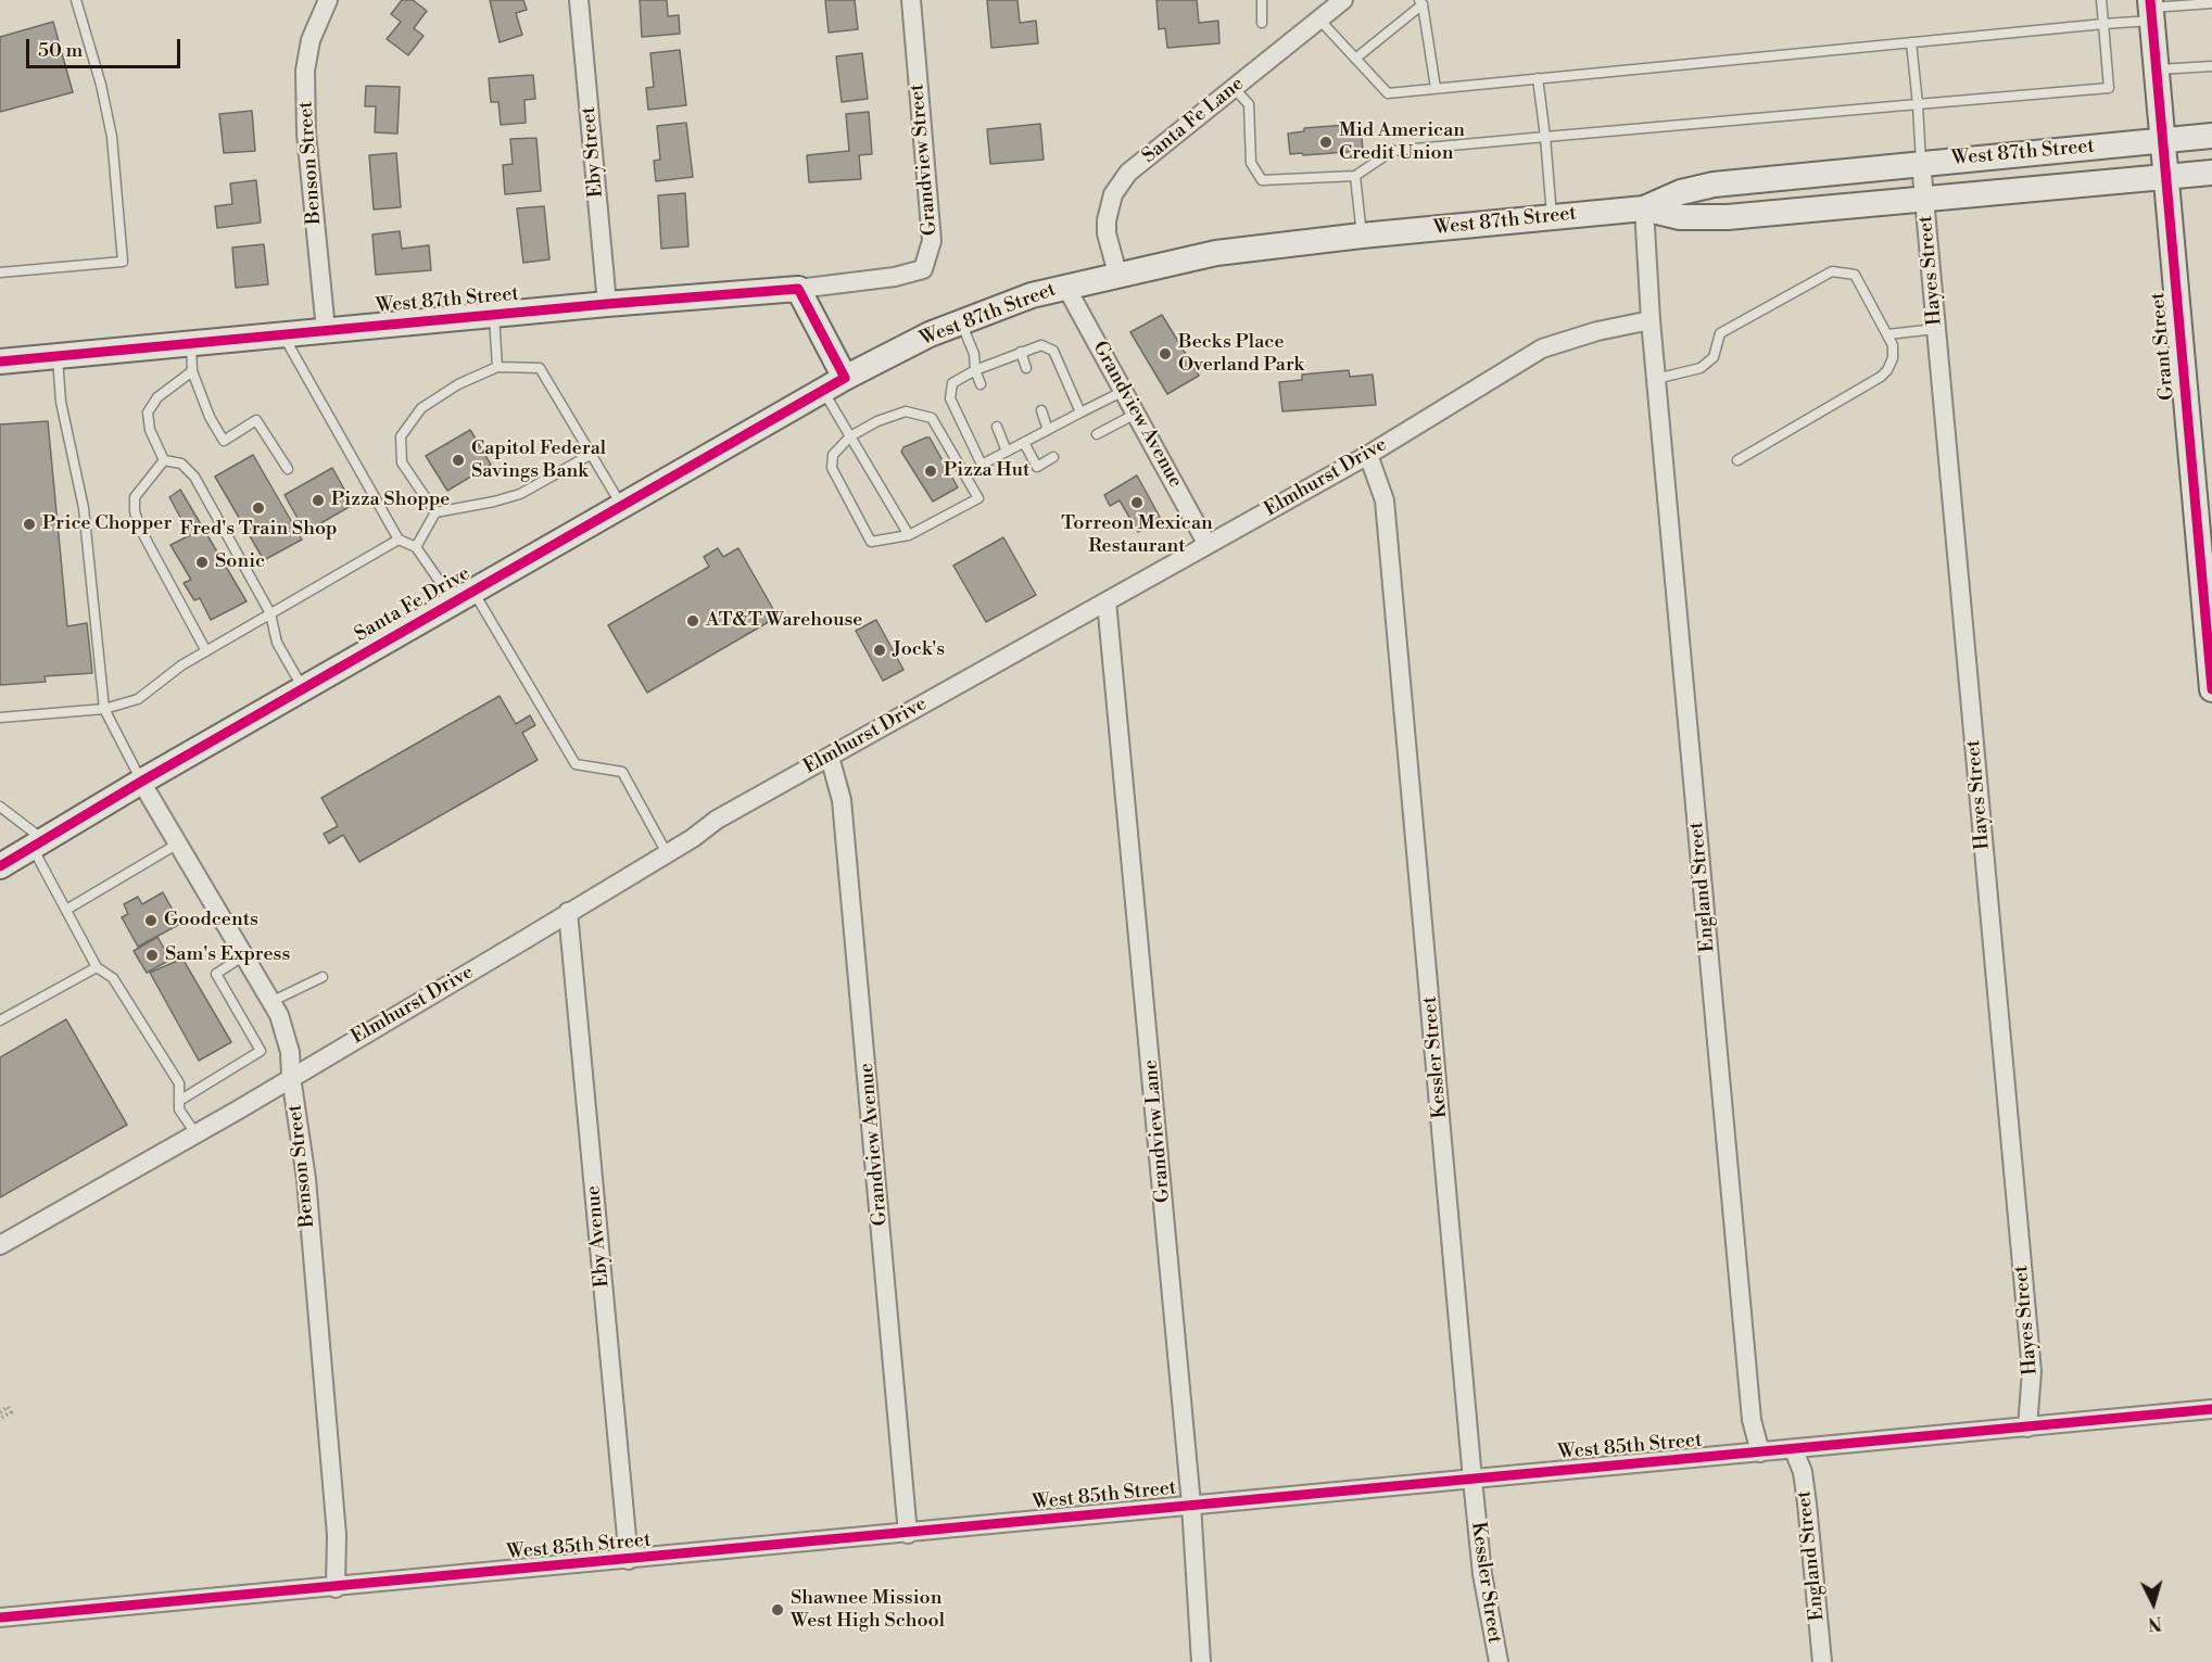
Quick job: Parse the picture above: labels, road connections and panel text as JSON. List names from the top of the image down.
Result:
{
  "streets": {
    "main road": ["West 87th Street", "Grant Street", "Santa Fe Drive"],
    "street": [
      "Santa Fe Lane",
      "Eby Street",
      "Grandview Street",
      "Benson Street",
      "Hayes Street",
      "Grandview Avenue",
      "Elmhurst Drive",
      "England Street",
      "Kessler Street",
      "Grandview Lane",
      "Eby Avenue",
      "West 85th Street"
    ]
  },
  "crossings": [
    ["Santa Fe Lane", "West 87th Street"],
    ["Eby Street", "West 87th Street"],
    ["West 87th Street", "Grandview Street"],
    ["West 87th Street", "Benson Street"],
    ["West 87th Street", "Hayes Street"],
    ["West 87th Street", "Grant Street"],
    ["West 87th Street", "Grandview Avenue"],
    ["West 87th Street", "Santa Fe Drive"],
    ["Benson Street", "Elmhurst Drive"],
    ["Benson Street", "Santa Fe Drive"],
    ["Benson Street", "West 85th Street"],
    ["Hayes Street", "West 85th Street"],
    ["Grandview Avenue", "Elmhurst Drive"],
    ["Grandview Avenue", "West 85th Street"],
    ["Elmhurst Drive", "England Street"],
    ["Elmhurst Drive", "Kessler Street"],
    ["Elmhurst Drive", "Grandview Lane"],
    ["Elmhurst Drive", "Eby Avenue"],
    ["England Street", "West 85th Street"],
    ["Kessler Street", "West 85th Street"],
    ["Grandview Lane", "West 85th Street"],
    ["Eby Avenue", "West 85th Street"]
  ],
  "places": [
    "Mid American Credit Union",
    "Becks Place Overland Park",
    "Capitol Federal Savings Bank",
    "Pizza Hut",
    "Pizza Shoppe",
    "Torreon Mexican Restaurant",
    "Fred's Train Shop",
    "Price Chopper",
    "Sonic",
    "AT&T Warehouse",
    "Jock's",
    "Goodcents",
    "Sam's Express",
    "Shawnee Mission West High School"
  ],
  "scale_bar": "50 m",
  "north": "bottom"
}
